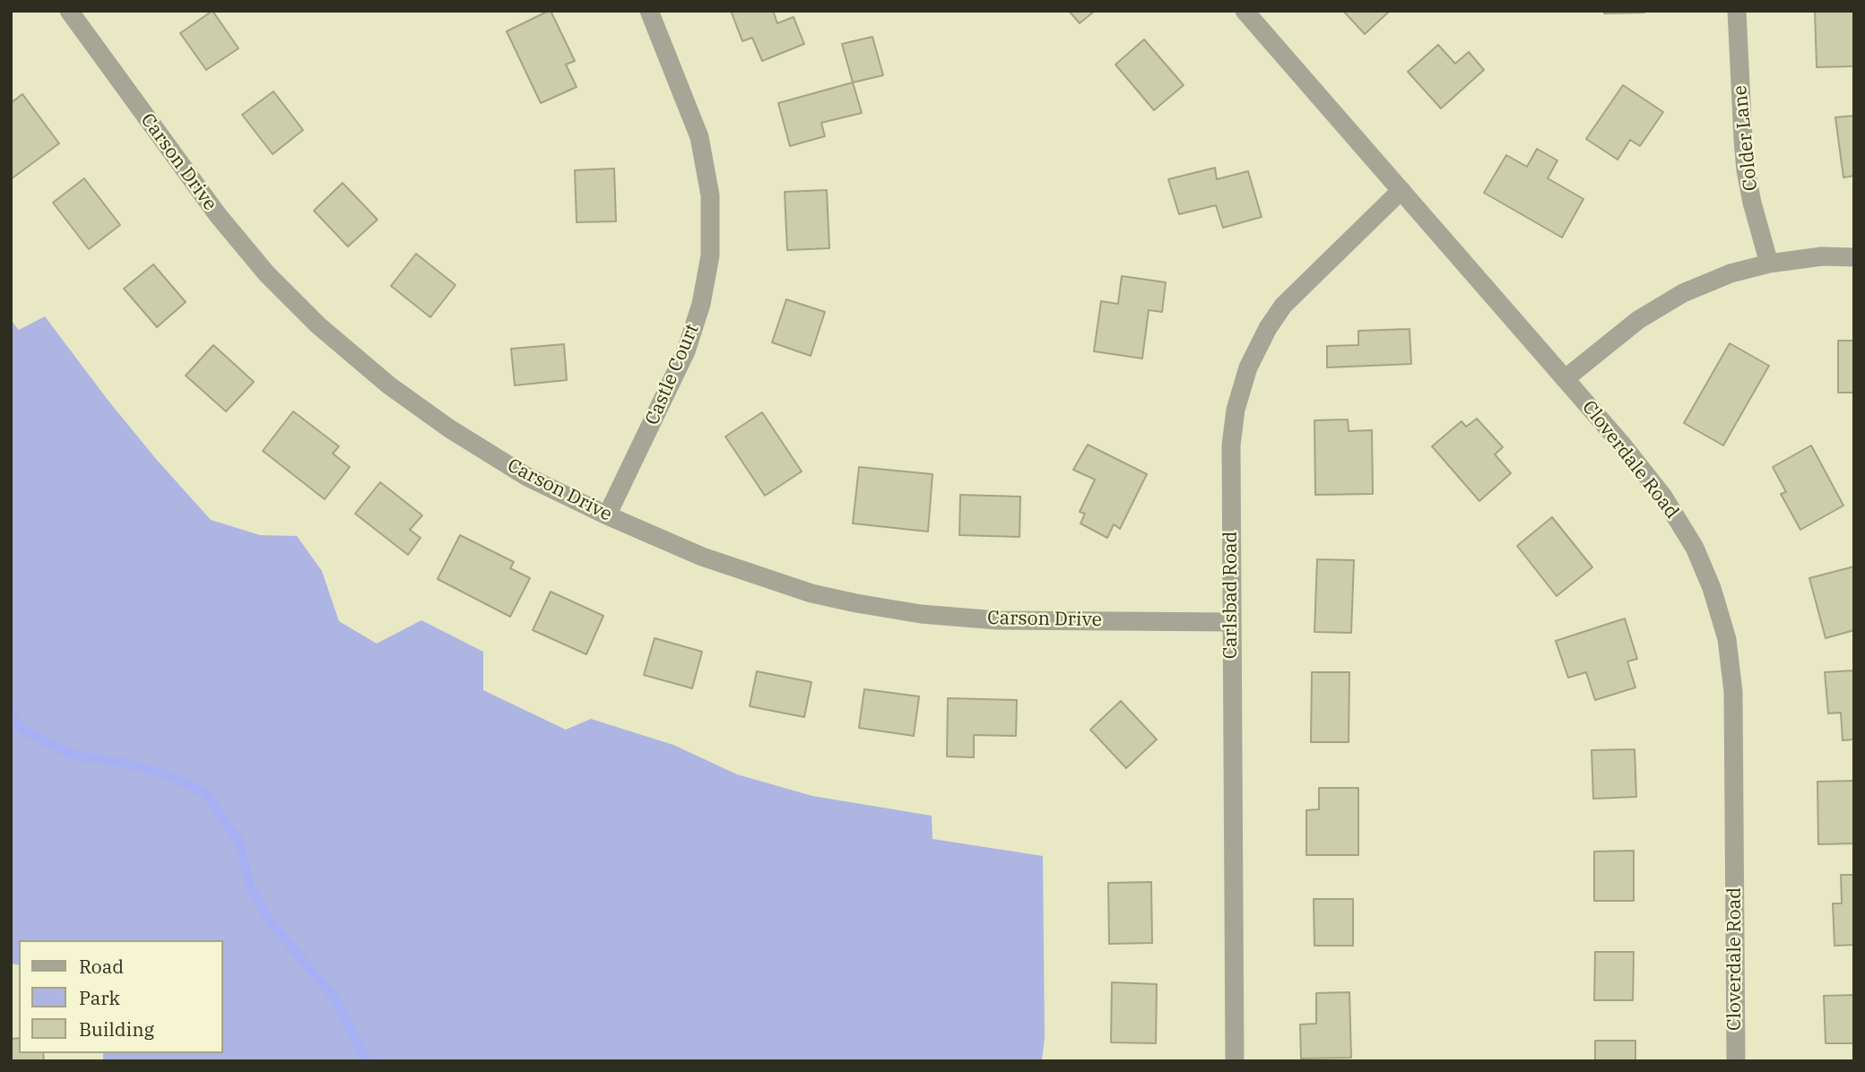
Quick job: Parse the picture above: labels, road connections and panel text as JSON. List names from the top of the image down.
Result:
{
  "streets": {
    "street": [
      "Colder Lane",
      "Carson Drive",
      "Castle Court",
      "Cloverdale Road",
      "Carlsbad Road"
    ]
  },
  "crossings": [
    ["Carson Drive", "Castle Court"],
    ["Carson Drive", "Carlsbad Road"],
    ["Cloverdale Road", "Carlsbad Road"]
  ],
  "legend": ["Road", "Park", "Building"]
}
